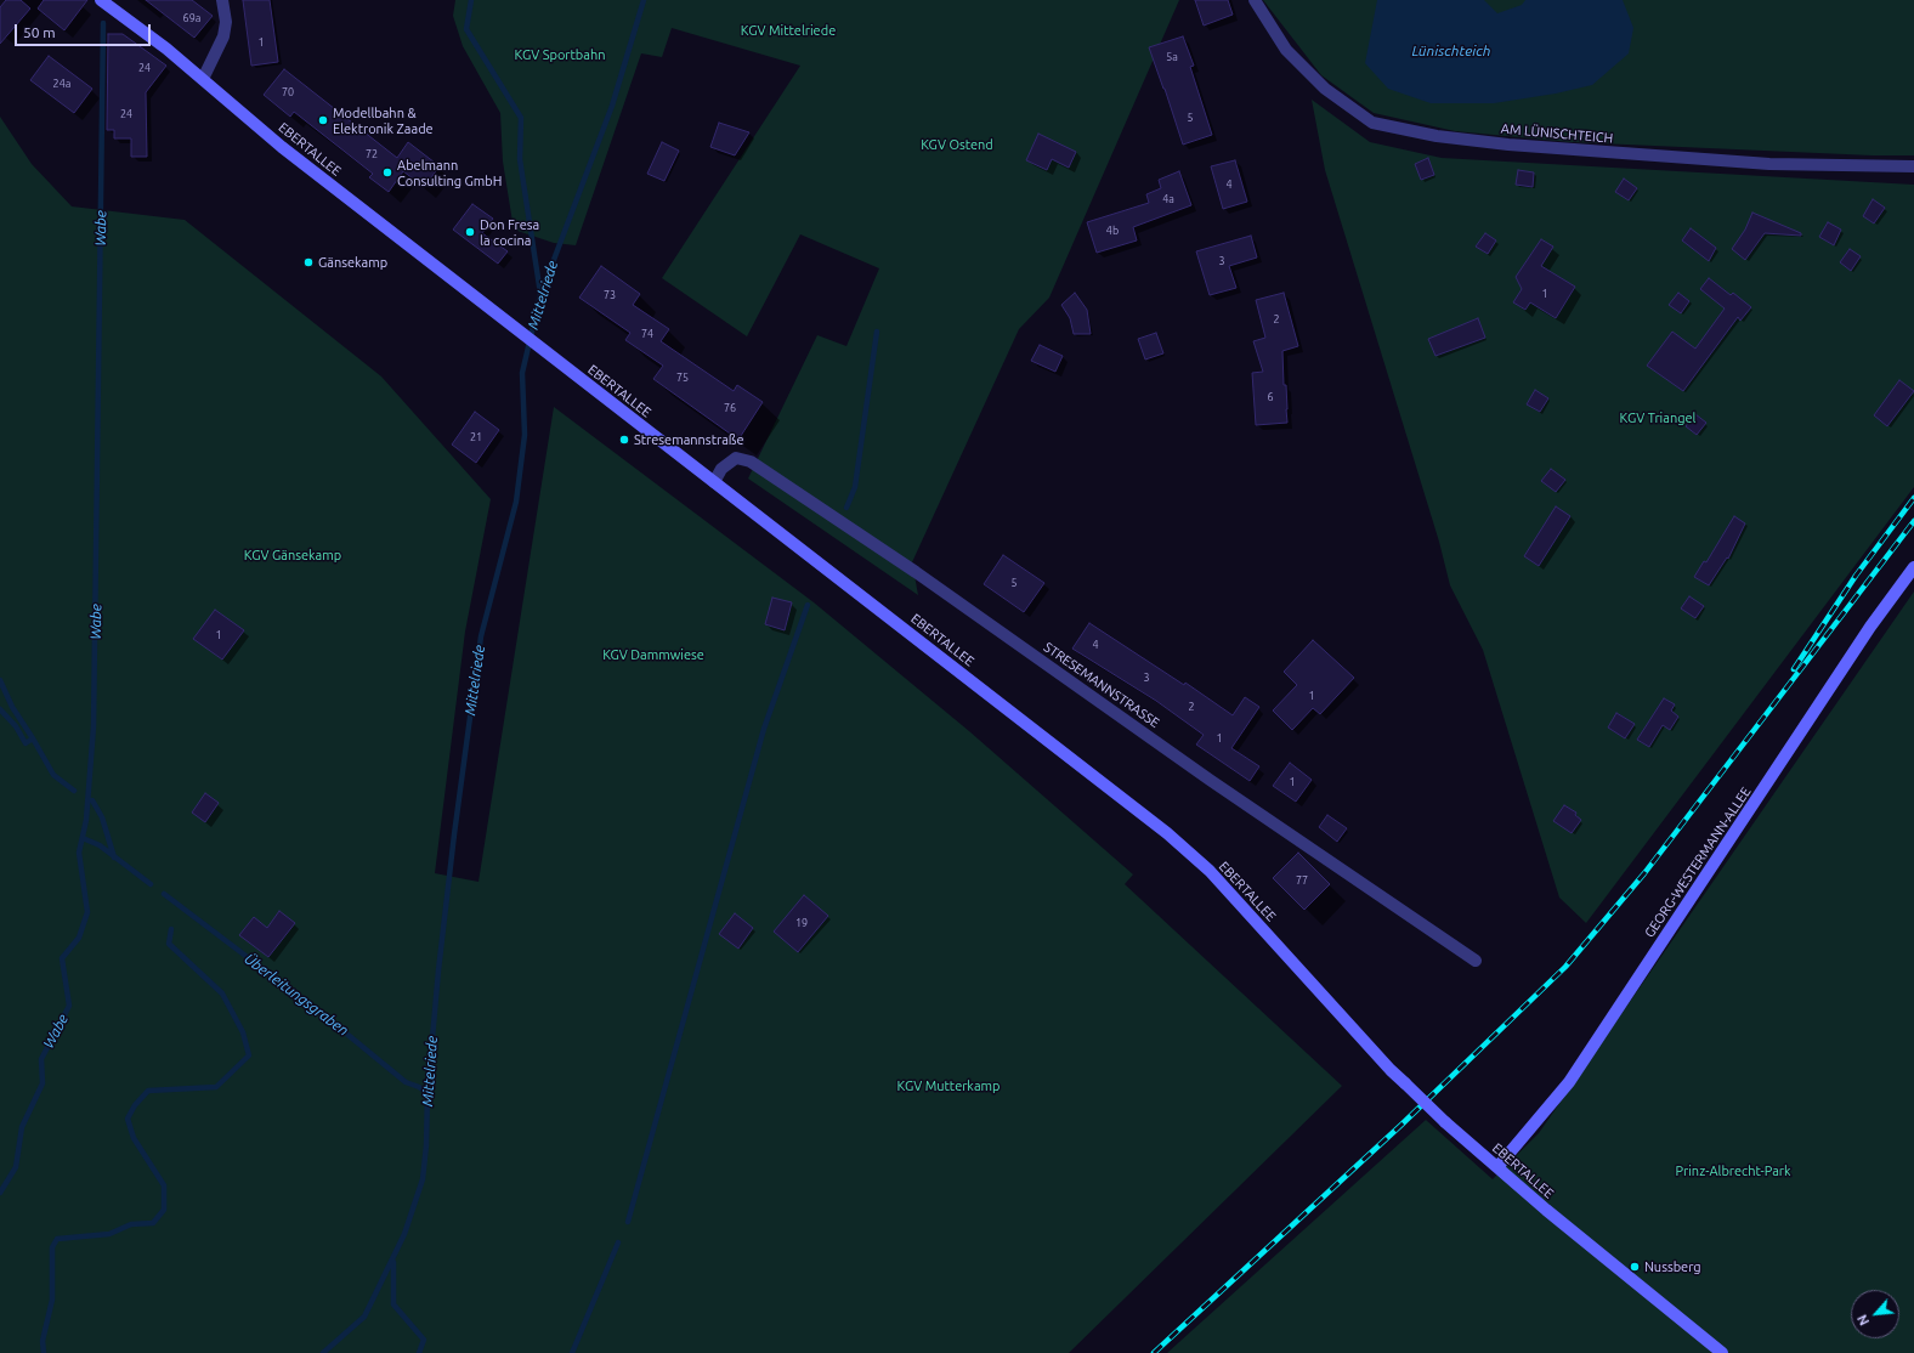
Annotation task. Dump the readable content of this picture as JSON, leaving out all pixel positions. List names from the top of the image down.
{
  "streets": {
    "main road": ["EBERTALLEE", "GEORG-WESTERMANN-ALLEE"],
    "street": ["AM LÜNISCHTEICH", "STRESEMANNSTRASSE"]
  },
  "crossings": [
    ["EBERTALLEE", "STRESEMANNSTRASSE"],
    ["EBERTALLEE", "GEORG-WESTERMANN-ALLEE"]
  ],
  "water": [
    "Lünischteich",
    "Wabe",
    "Mittelriede",
    "Überleitungsgraben"
  ],
  "parks": [
    "KGV Mittelriede",
    "KGV Sportbahn",
    "KGV Ostend",
    "KGV Triangel",
    "KGV Gänsekamp",
    "KGV Dammwiese",
    "KGV Mutterkamp",
    "Prinz-Albrecht-Park"
  ],
  "places": [
    "Modellbahn & Elektronik Zaade",
    "Abelmann Consulting GmbH",
    "Don Fresa la cocina",
    "Gänsekamp",
    "Stresemannstraße",
    "Nussberg"
  ],
  "house_numbers": [
    "69a",
    "1",
    "5a",
    "24",
    "24a",
    "70",
    "24",
    "5",
    "72",
    "4",
    "4a",
    "4b",
    "3",
    "1",
    "73",
    "2",
    "74",
    "75",
    "6",
    "76",
    "21",
    "5",
    "1",
    "4",
    "3",
    "1",
    "2",
    "1",
    "1",
    "77",
    "19"
  ],
  "scale_bar": "50 m",
  "north": "bottom left"
}
